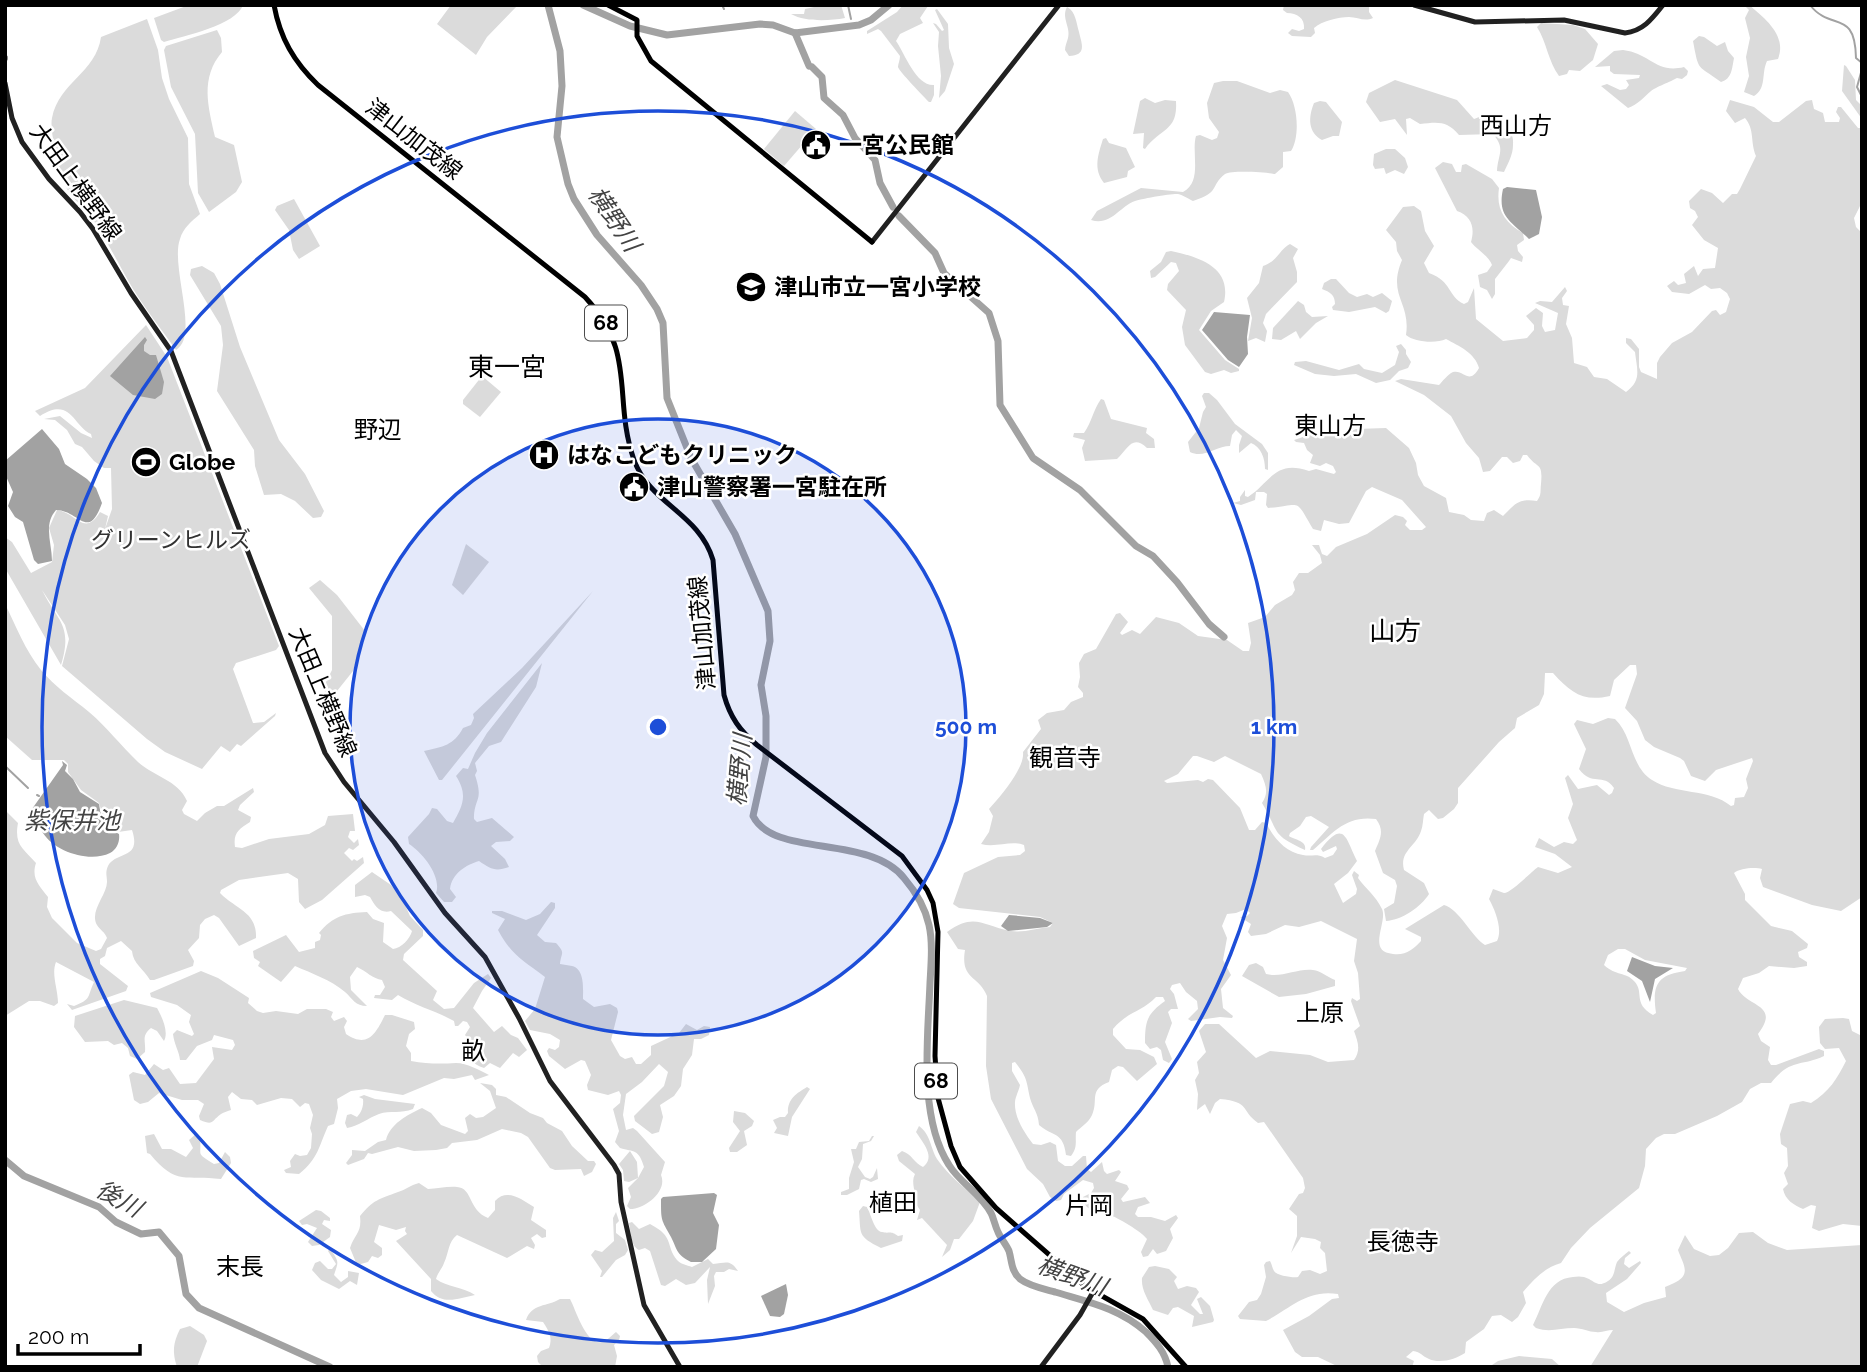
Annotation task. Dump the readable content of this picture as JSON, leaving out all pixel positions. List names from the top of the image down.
{
  "streets": {
    "main road": ["津山加茂線", "大田上横野線", "68"]
  },
  "districts": [
    "西山方",
    "東一宮",
    "東山方",
    "野辺",
    "山方",
    "観音寺",
    "上原",
    "畝",
    "植田",
    "片岡",
    "長徳寺",
    "末長"
  ],
  "water": ["横野川", "紫保井池", "後川"],
  "parks": ["グリーンヒルズ"],
  "places": {
    "public building": ["一宮公民館", "津山警察署一宮駐在所"],
    "school or university": ["津山市立一宮小学校"],
    "hospital": ["はなこどもクリニック"],
    "sports": ["Globe"]
  },
  "scale_bar": "200 m",
  "rings": ["500 m", "1 km"]
}
